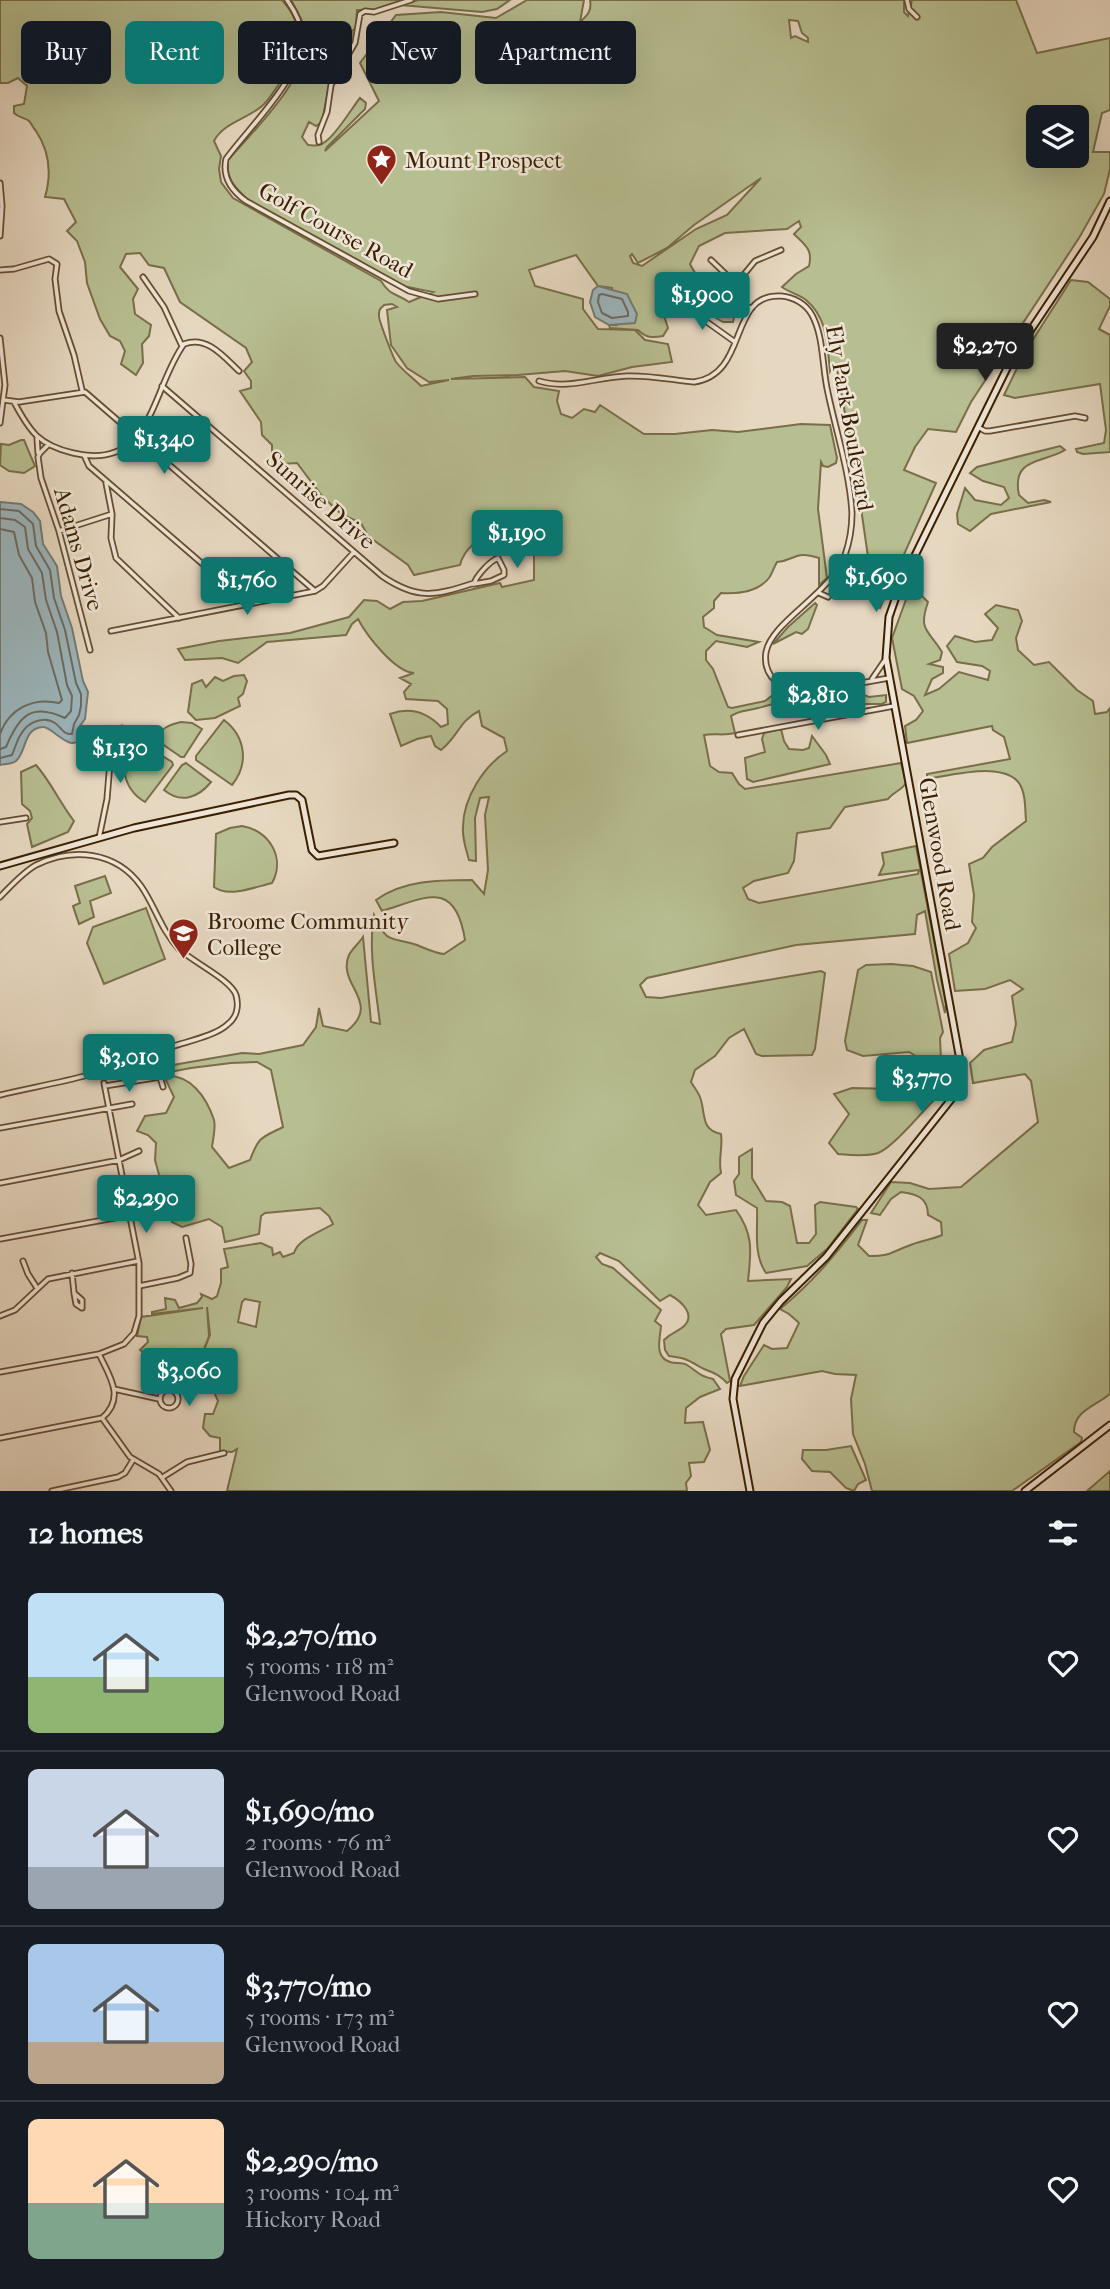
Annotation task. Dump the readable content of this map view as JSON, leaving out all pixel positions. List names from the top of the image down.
{
  "streets": {
    "street": [
      "Golf Course Road",
      "Ely Park Boulevard",
      "Sunrise Drive",
      "Adams Drive",
      "Glenwood Road"
    ]
  },
  "crossings": [
    ["Ely Park Boulevard", "Glenwood Road"]
  ],
  "places": {
    "place": ["Mount Prospect"],
    "school or university": ["Broome Community College"]
  },
  "page": {
    "chip": [
      "Buy",
      "Rent",
      "Filters",
      "New",
      "Apartment"
    ],
    "price": [
      "$1,900",
      "$2,270",
      "$1,340",
      "$1,190",
      "$1,690",
      "$1,760",
      "$2,810",
      "$1,130",
      "$3,010",
      "$3,770",
      "$2,290",
      "$3,060"
    ],
    "heading": "12 homes",
    "list": [
      {
        "name": "$2,270/mo",
        "note": "5 rooms · 118 m² · Glenwood Road"
      },
      {
        "name": "$1,690/mo",
        "note": "2 rooms · 76 m² · Glenwood Road"
      },
      {
        "name": "$3,770/mo",
        "note": "5 rooms · 173 m² · Glenwood Road"
      },
      {
        "name": "$2,290/mo",
        "note": "3 rooms · 104 m² · Hickory Road"
      }
    ]
  }
}
